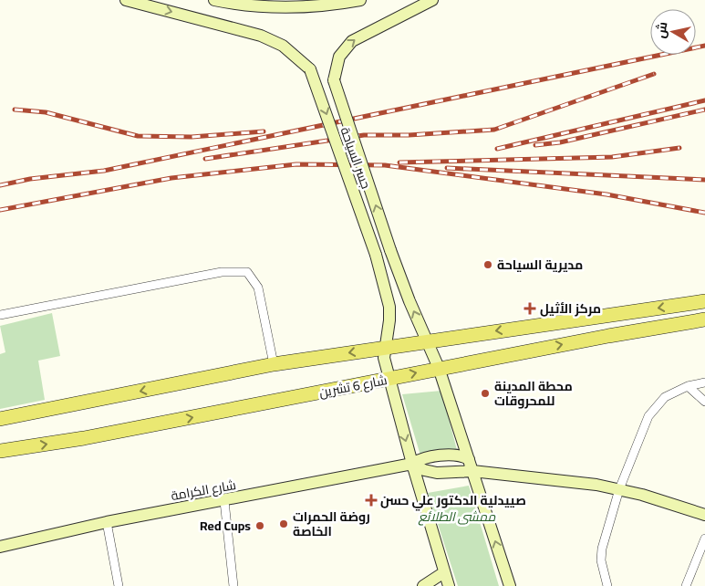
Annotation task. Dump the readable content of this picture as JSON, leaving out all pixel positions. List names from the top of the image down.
{
  "streets": {
    "main road": ["شارع 6 تشرين"],
    "street": ["جسر السياحة", "شارع الكرامة"]
  },
  "crossings": [
    ["جسر السياحة", "شارع 6 تشرين"],
    ["جسر السياحة", "شارع الكرامة"]
  ],
  "parks": ["ممشى الطلائع"],
  "places": {
    "other": [
      "مديرية السياحة",
      "محطة المدينة للمحروقات",
      "روضة الحمرات الخاصة",
      "Red Cups"
    ],
    "health": ["مركز الأثيل", "صييدلية الدكتور علي حسن"]
  },
  "north": "left"
}
